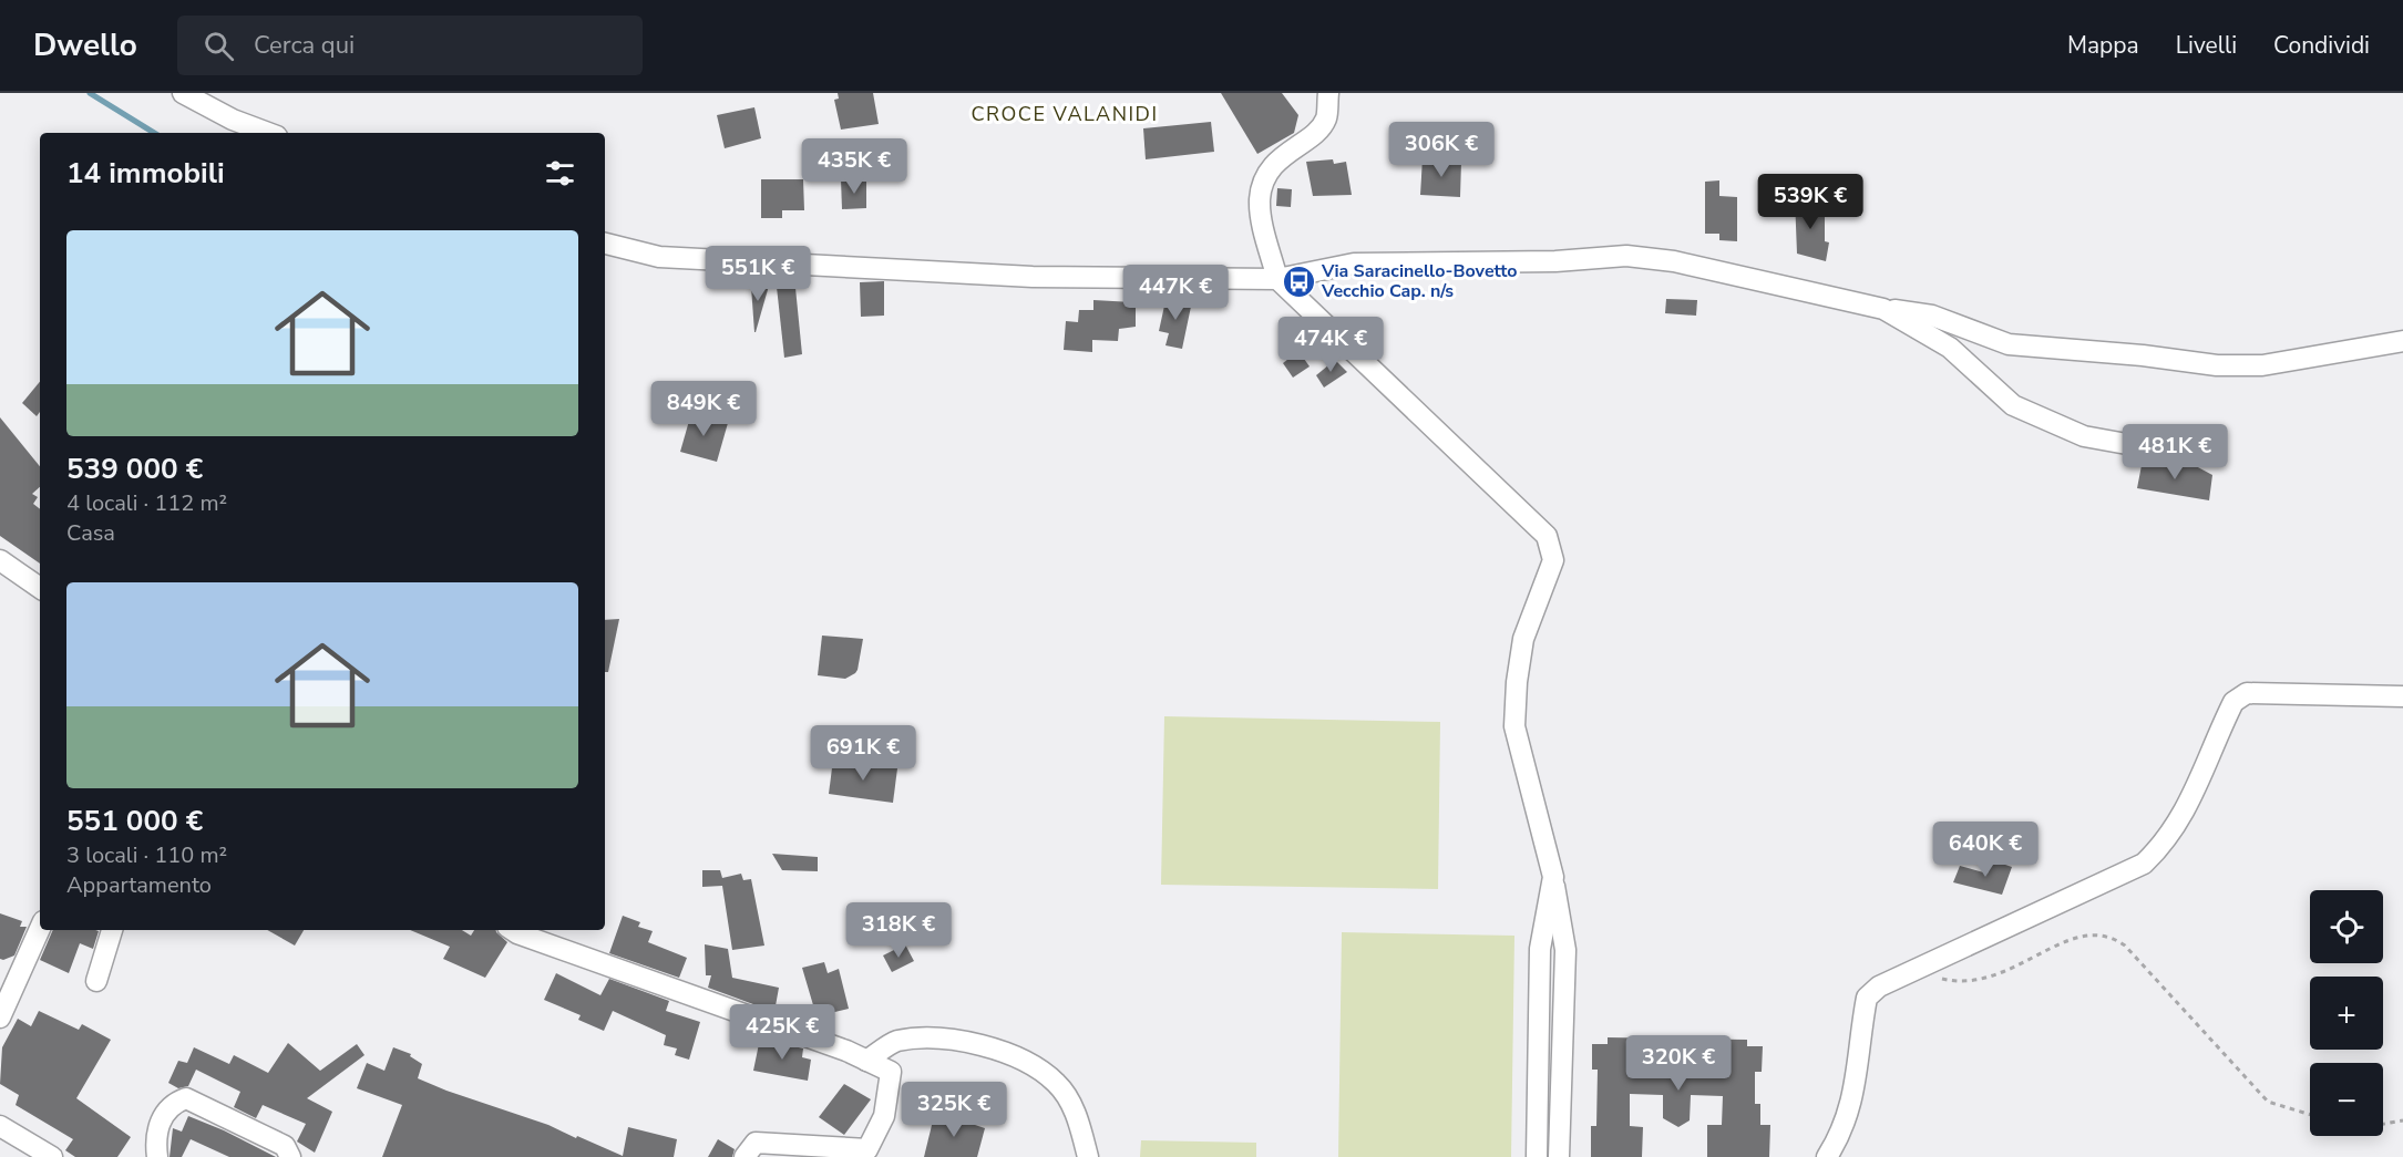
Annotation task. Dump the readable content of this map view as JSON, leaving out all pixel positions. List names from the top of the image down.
{
  "districts": ["CROCE VALANIDI"],
  "places": {
    "bus stop": ["Via Saracinello-Bovetto Vecchio Cap. n/s"]
  },
  "page": {
    "header": "Dwello",
    "search": "Cerca qui",
    "nav": ["Mappa", "Livelli", "Condividi"],
    "price": [
      "306K €",
      "435K €",
      "539K €",
      "551K €",
      "447K €",
      "474K €",
      "849K €",
      "481K €",
      "691K €",
      "640K €",
      "318K €",
      "425K €",
      "320K €",
      "325K €"
    ],
    "heading": "14 immobili",
    "list": [
      {
        "name": "539 000 €",
        "note": "4 locali · 112 m² · Casa"
      },
      {
        "name": "551 000 €",
        "note": "3 locali · 110 m² · Appartamento"
      }
    ],
    "map_buttons": ["+", "−"]
  }
}
